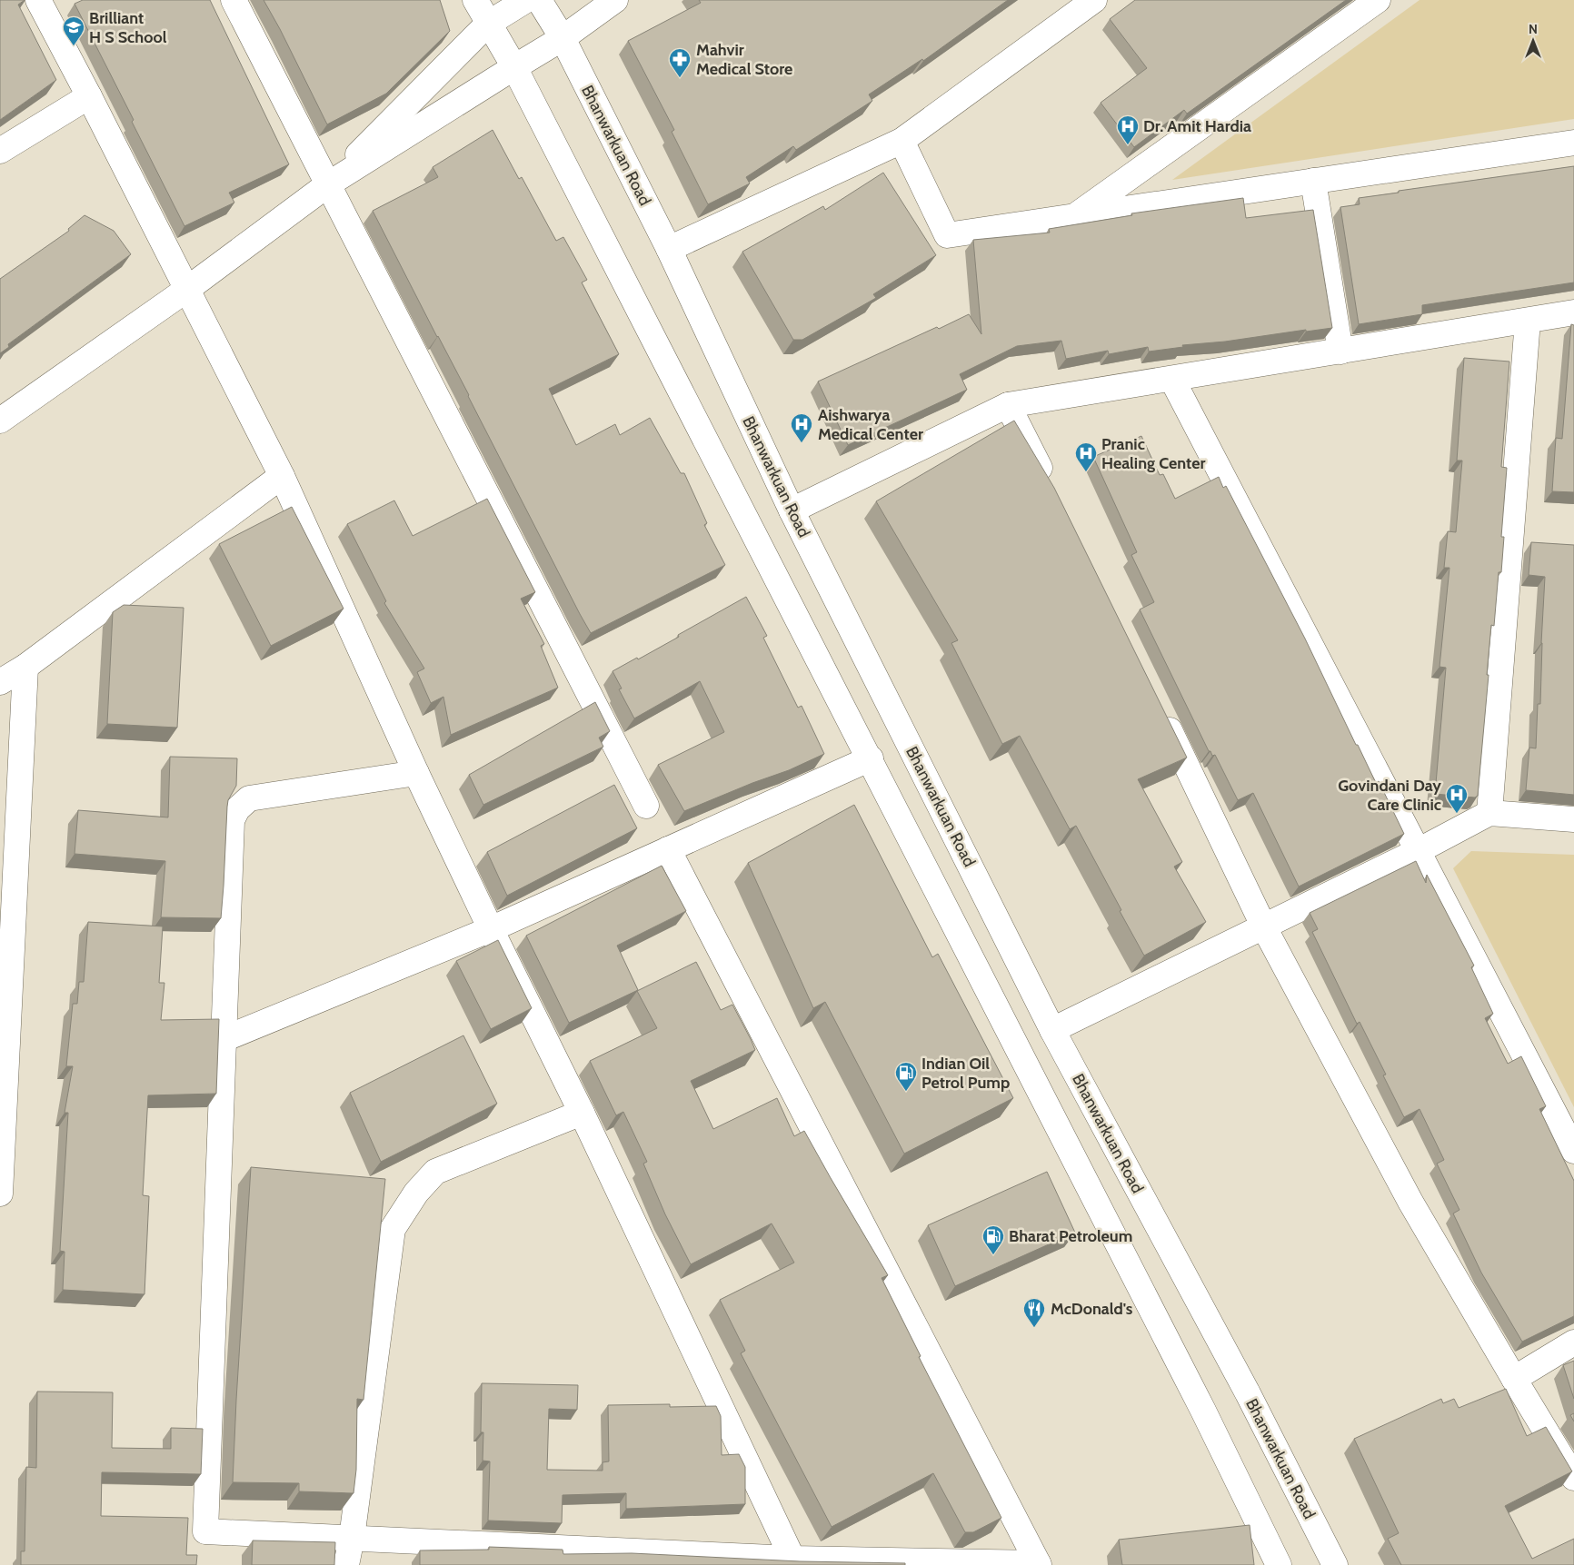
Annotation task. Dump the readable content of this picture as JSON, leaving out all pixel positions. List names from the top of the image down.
{
  "streets": {
    "street": ["Bhanwarkuan Road"]
  },
  "places": {
    "school or university": ["Brilliant H S School"],
    "pharmacy": ["Mahvir Medical Store"],
    "hospital": [
      "Dr. Amit Hardia",
      "Aishwarya Medical Center",
      "Pranic Healing Center",
      "Govindani Day Care Clinic"
    ],
    "fuel station": ["Indian Oil Petrol Pump", "Bharat Petroleum"],
    "restaurant": ["McDonald's"]
  },
  "north": "top"
}
